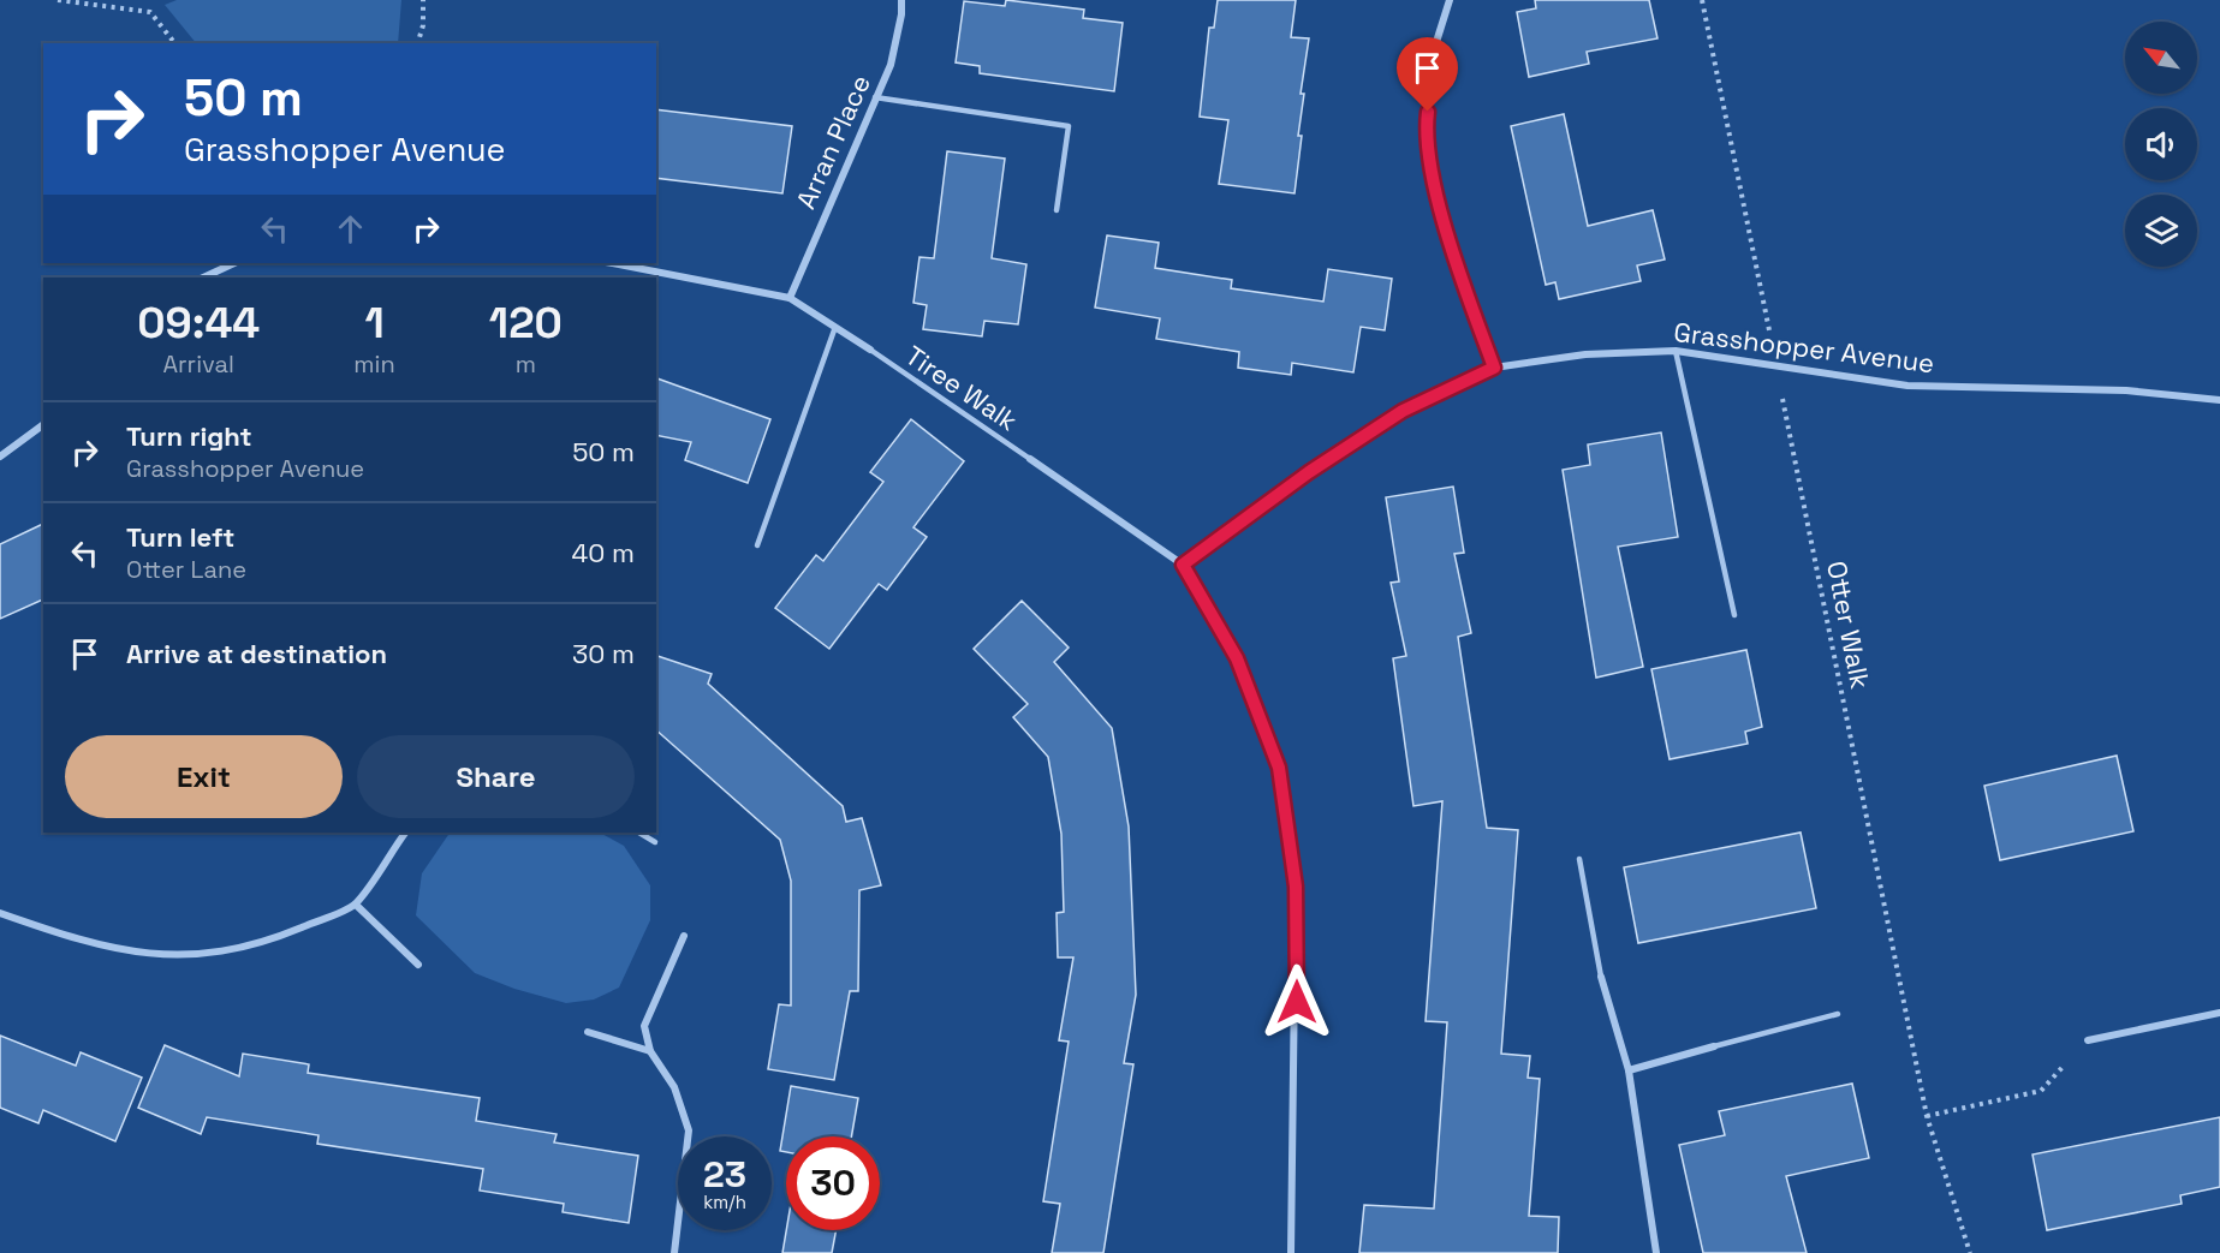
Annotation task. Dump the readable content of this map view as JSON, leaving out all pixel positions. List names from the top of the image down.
{
  "streets": {
    "street": ["Arran Place", "Grasshopper Avenue"],
    "lane": ["Tiree Walk"],
    "path": ["Otter Walk"]
  },
  "crossings": [
    ["Grasshopper Avenue", "Otter Walk"]
  ],
  "north": "top left",
  "page": {
    "turn": ["50 m", "Grasshopper Avenue"],
    "eta": [
      "09:44",
      "Arrival",
      "1",
      "min",
      "120",
      "m"
    ],
    "list": [
      {
        "name": "Turn right",
        "note": "Grasshopper Avenue",
        "value": "50 m"
      },
      {
        "name": "Turn left",
        "note": "Otter Lane",
        "value": "40 m"
      },
      {
        "name": "Arrive at destination",
        "value": "30 m"
      }
    ],
    "buttons": ["Exit", "Share"],
    "speed": "23 km/h",
    "limit": "30"
  }
}
